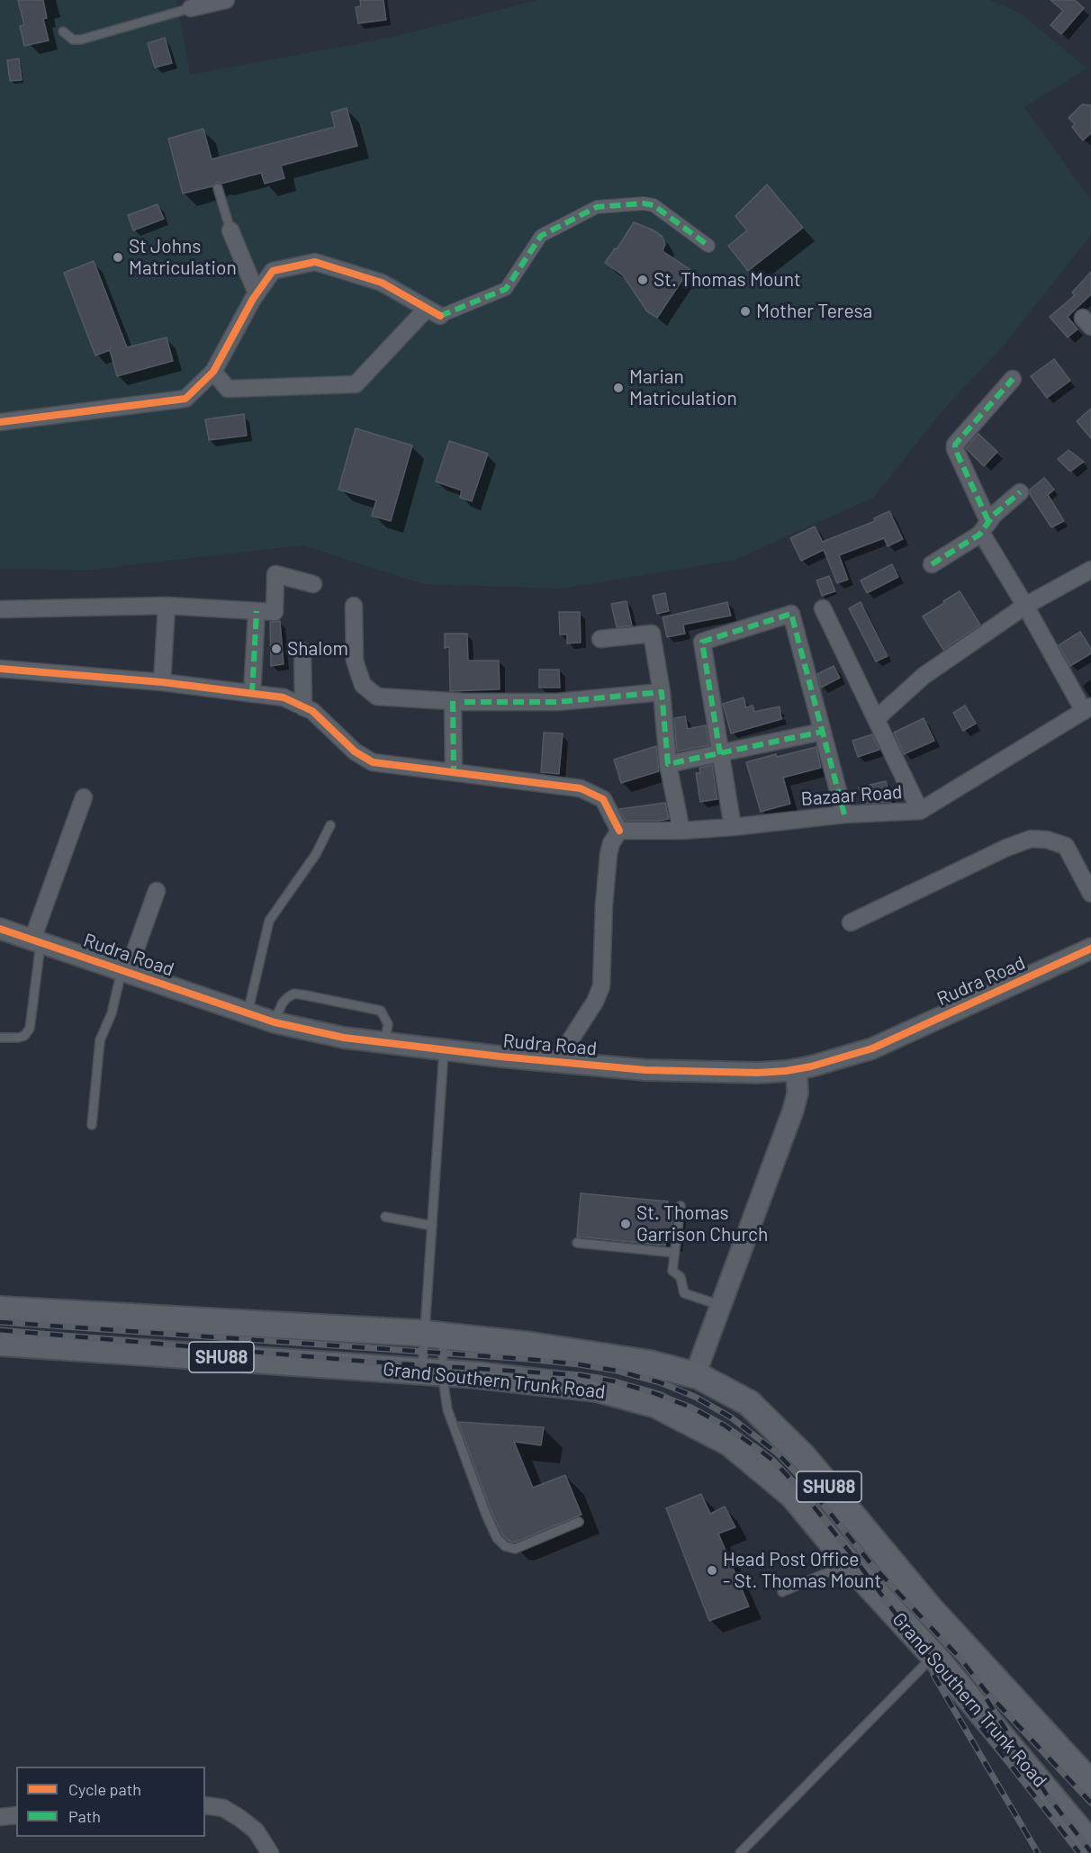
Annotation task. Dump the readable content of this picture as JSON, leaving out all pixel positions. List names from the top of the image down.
{
  "streets": {
    "main road": ["SHU88", "Grand Southern Trunk Road"],
    "street": ["Bazaar Road", "Rudra Road"]
  },
  "places": [
    "St Johns Matriculation",
    "St. Thomas Mount",
    "Mother Teresa",
    "Marian Matriculation",
    "Shalom",
    "St. Thomas Garrison Church",
    "Head Post Office - St. Thomas Mount"
  ],
  "legend": ["Cycle path", "Path"]
}
